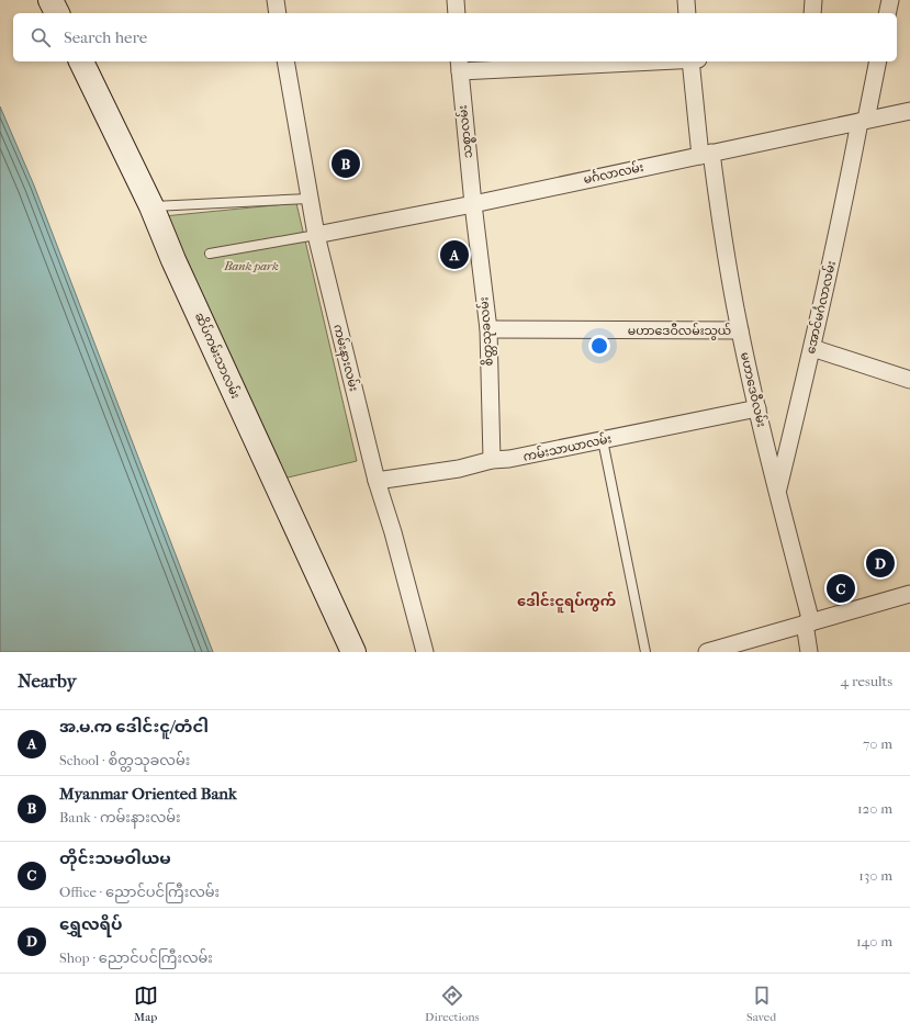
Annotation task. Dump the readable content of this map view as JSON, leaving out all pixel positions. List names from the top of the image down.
{
  "streets": {
    "street": [
      "သစ္စာလမ်း",
      "မင်္ဂလာလမ်း",
      "အောင်မင်္ဂလာလမ်း",
      "မဟာဒေဝီလမ်းသွယ်",
      "စိတ္တသုခလမ်း",
      "ဆိပ်ကမ်းသာလမ်း",
      "ကမ်းနားလမ်း",
      "မဟာဒေဝီလမ်း",
      "ကမ်းသာယာလမ်း"
    ]
  },
  "crossings": [
    ["သစ္စာလမ်း", "မင်္ဂလာလမ်း"],
    ["သစ္စာလမ်း", "စိတ္တသုခလမ်း"],
    ["မင်္ဂလာလမ်း", "အောင်မင်္ဂလာလမ်း"],
    ["မင်္ဂလာလမ်း", "စိတ္တသုခလမ်း"],
    ["မင်္ဂလာလမ်း", "ကမ်းနားလမ်း"],
    ["မင်္ဂလာလမ်း", "မဟာဒေဝီလမ်း"],
    ["အောင်မင်္ဂလာလမ်း", "မဟာဒေဝီလမ်း"],
    ["မဟာဒေဝီလမ်းသွယ်", "စိတ္တသုခလမ်း"],
    ["မဟာဒေဝီလမ်းသွယ်", "မဟာဒေဝီလမ်း"],
    ["စိတ္တသုခလမ်း", "ကမ်းသာယာလမ်း"],
    ["ကမ်းနားလမ်း", "ကမ်းသာယာလမ်း"],
    ["မဟာဒေဝီလမ်း", "ကမ်းသာယာလမ်း"]
  ],
  "districts": ["ဒေါင်းငူရပ်ကွက်"],
  "parks": ["Bank park"],
  "page": {
    "search": "Search here",
    "pins": [
      "B",
      "A",
      "D",
      "C"
    ],
    "heading": ["Nearby", "4 results"],
    "list": [
      {
        "mark": "A",
        "name": "အ.မ.က ဒေါင်းငူ/တံငါ",
        "note": "School · စိတ္တသုခလမ်း",
        "value": "70 m"
      },
      {
        "mark": "B",
        "name": "Myanmar Oriented Bank",
        "note": "Bank · ကမ်းနားလမ်း",
        "value": "120 m"
      },
      {
        "mark": "C",
        "name": "တိုင်းသမဝါယမ",
        "note": "Office · ညောင်ပင်ကြီးလမ်း",
        "value": "130 m"
      },
      {
        "mark": "D",
        "name": "ရွှေလရိပ်",
        "note": "Shop · ညောင်ပင်ကြီးလမ်း",
        "value": "140 m"
      }
    ],
    "nav": ["Map", "Directions", "Saved"]
  }
}
